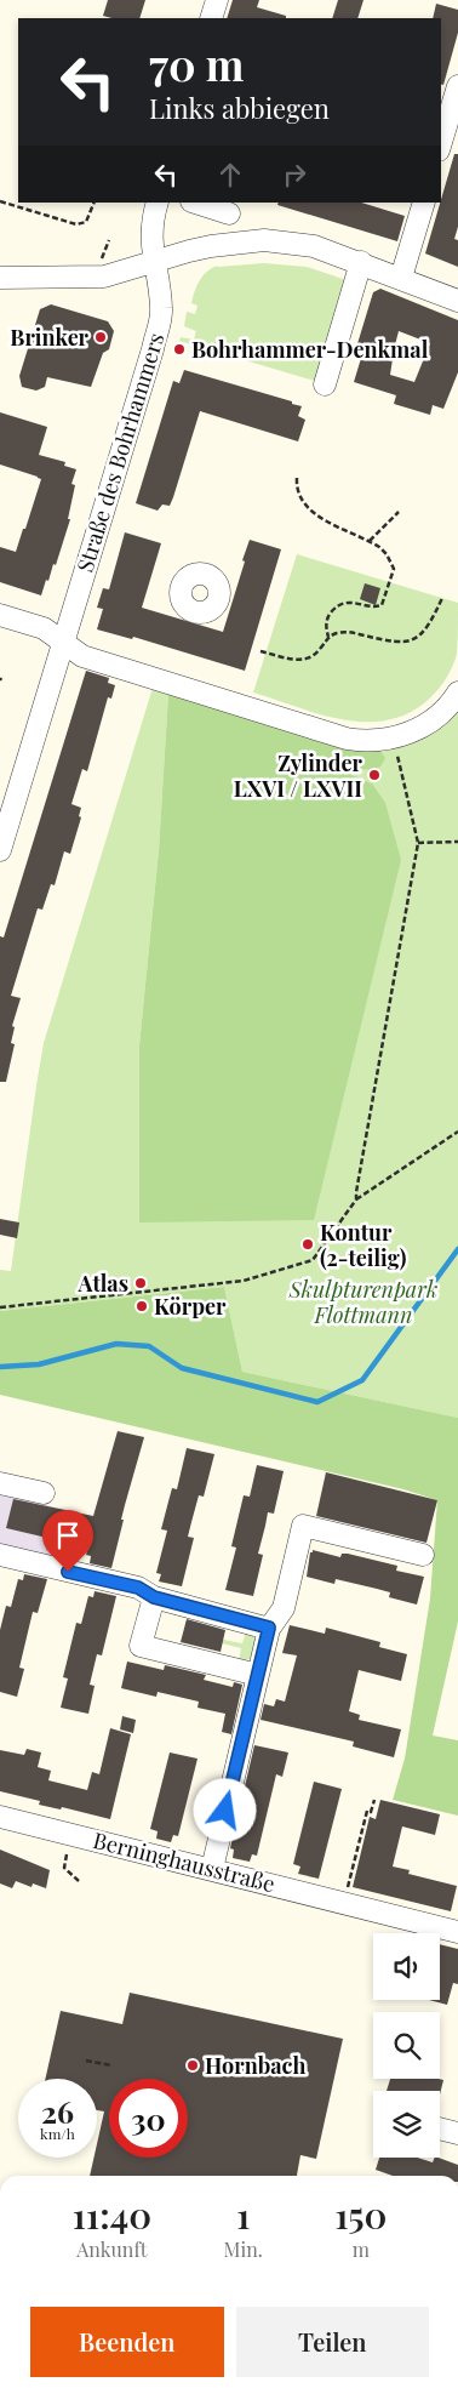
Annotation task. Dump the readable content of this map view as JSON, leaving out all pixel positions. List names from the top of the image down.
{
  "streets": {
    "street": ["Straße des Bohrhammers", "Berninghausstraße"]
  },
  "parks": ["Skulpturenpark Flottmann"],
  "places": [
    "Brinker",
    "Bohrhammer-Denkmal",
    "Zylinder LXVI / LXVII",
    "Kontur (2-teilig)",
    "Atlas",
    "Körper",
    "Hornbach"
  ],
  "page": {
    "turn": ["70 m", "Links abbiegen"],
    "speed": "26 km/h",
    "limit": "30",
    "eta": [
      "11:40",
      "Ankunft",
      "1",
      "Min.",
      "150",
      "m"
    ],
    "buttons": ["Beenden", "Teilen"]
  }
}
